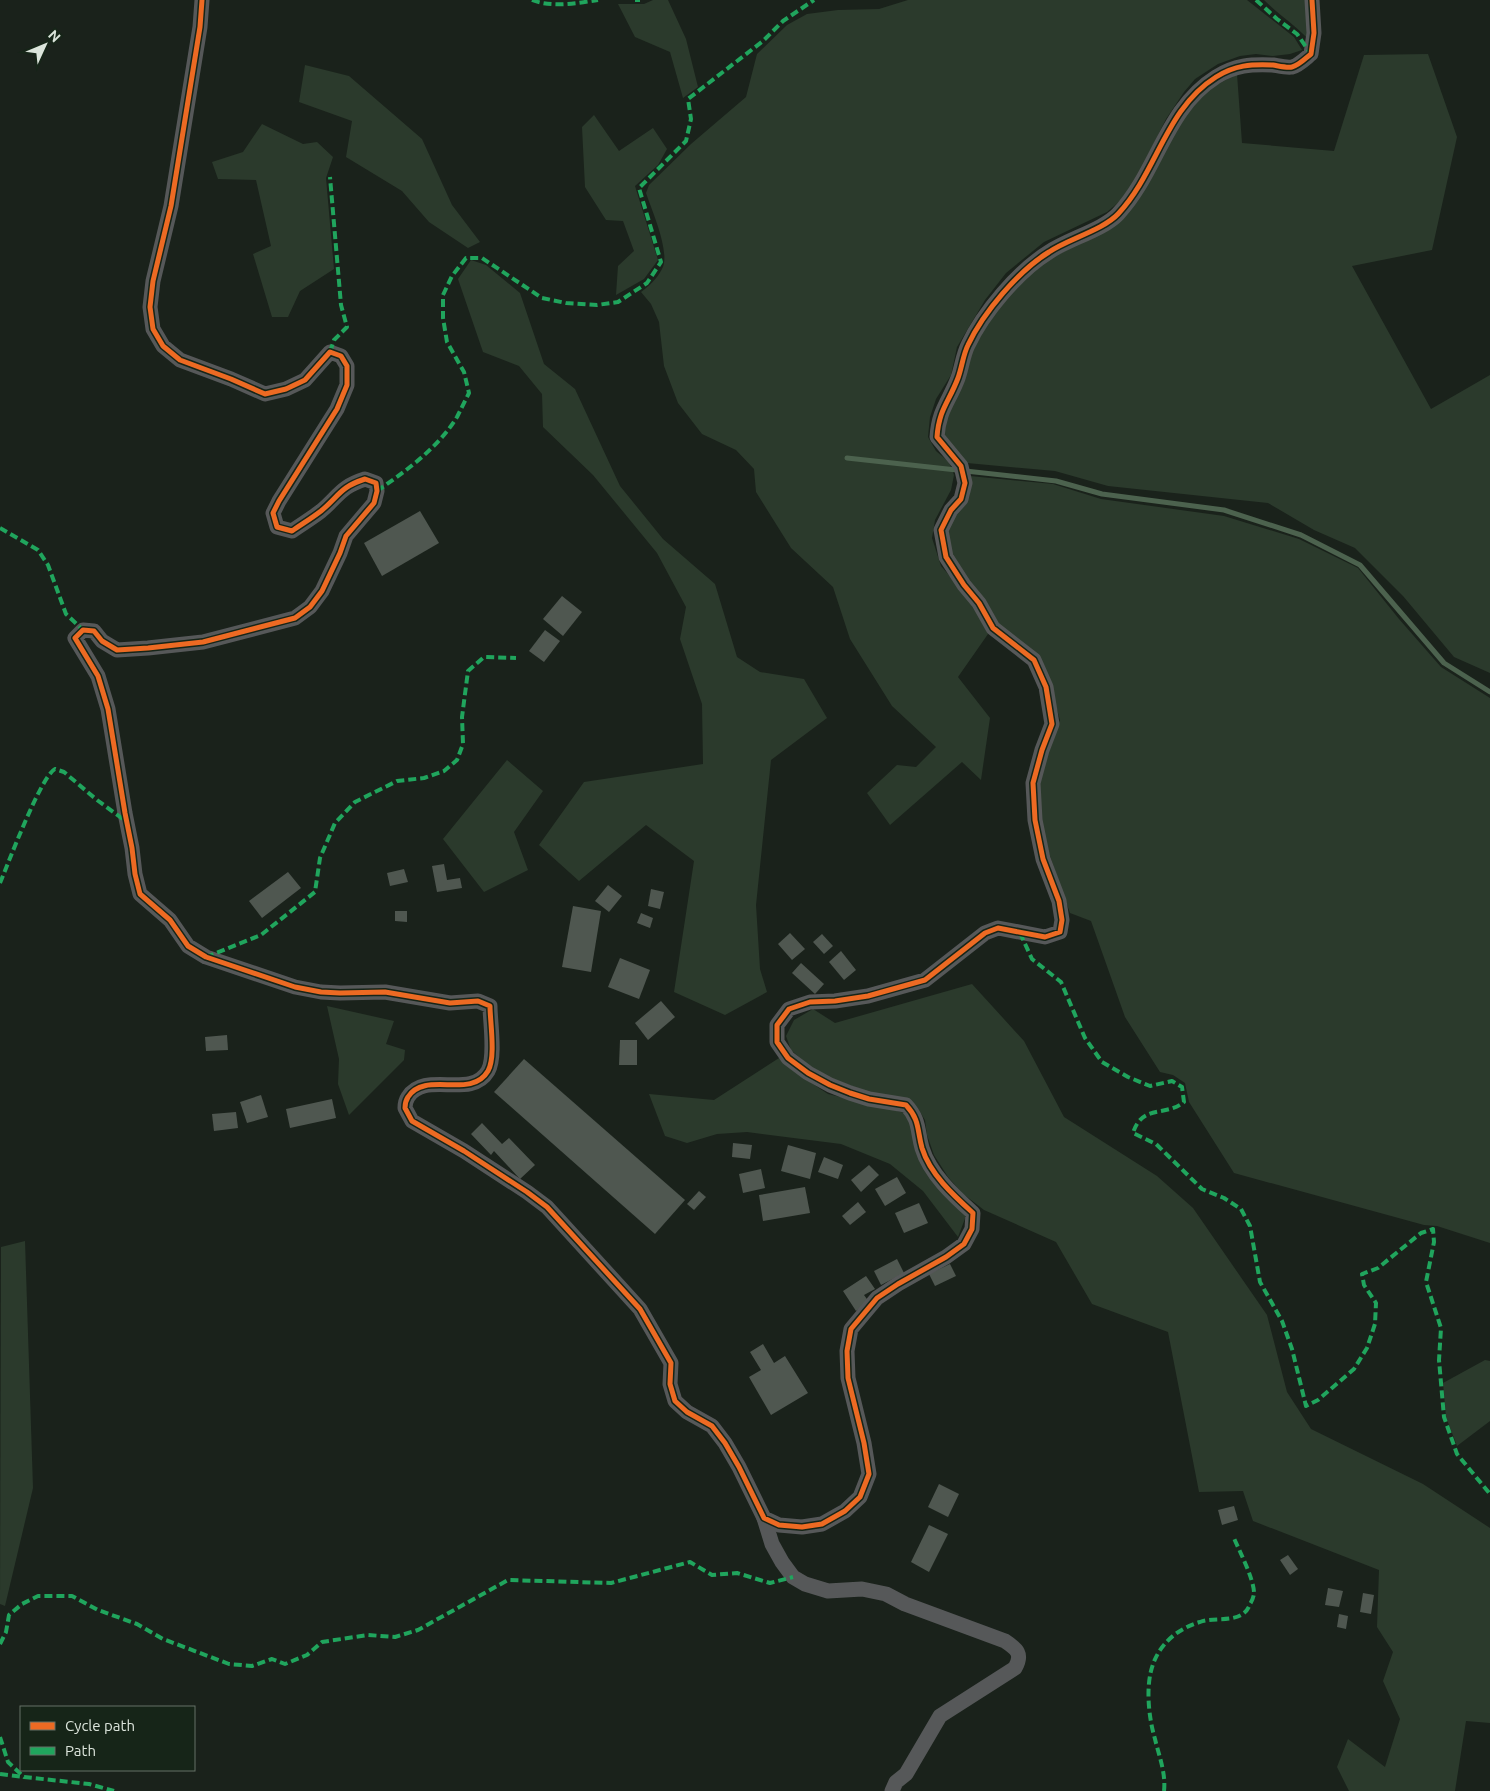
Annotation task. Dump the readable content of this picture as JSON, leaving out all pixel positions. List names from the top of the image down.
{
  "legend": ["Cycle path", "Path"],
  "north": "top right"
}
